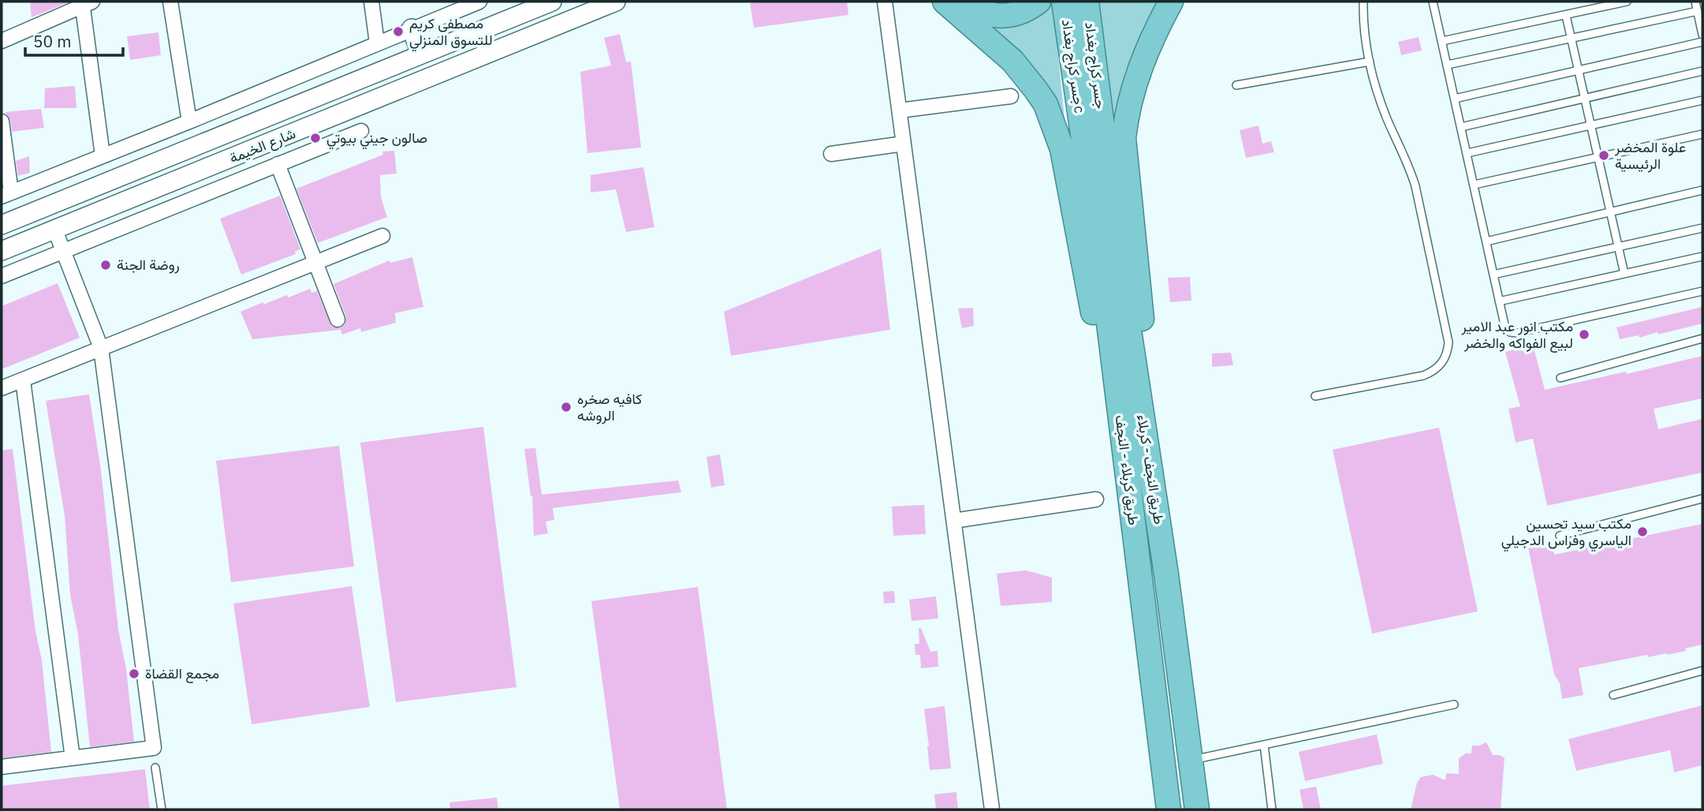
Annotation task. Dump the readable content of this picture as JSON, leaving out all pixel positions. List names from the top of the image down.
{
  "streets": {
    "highway": [
      "جسر كراج بغداد",
      "جسر كراج بغدادc",
      "طريق النجف - کربلاء",
      "طريق کربلاء - النجف"
    ],
    "street": ["شارع الخيمة"]
  },
  "crossings": [
    ["جسر كراج بغداد", "جسر كراج بغدادc"],
    ["جسر كراج بغداد", "طريق النجف - کربلاء"],
    ["جسر كراج بغداد", "طريق کربلاء - النجف"],
    ["جسر كراج بغدادc", "طريق النجف - کربلاء"],
    ["جسر كراج بغدادc", "طريق کربلاء - النجف"],
    ["طريق النجف - کربلاء", "طريق کربلاء - النجف"]
  ],
  "places": [
    "مصطفى كريم للتسوق المنزلي",
    "صالون جيني بيوتي",
    "علوة المخضر الرئيسية",
    "روضة الجنة",
    "مكتب انور عبد الامير لبيع الفواكه والخضر",
    "كافيه صخره الروشه",
    "مكتب سيد تحسين الياسري وفراس الدجيلي",
    "مجمع القضاة"
  ],
  "scale_bar": "50 m"
}
